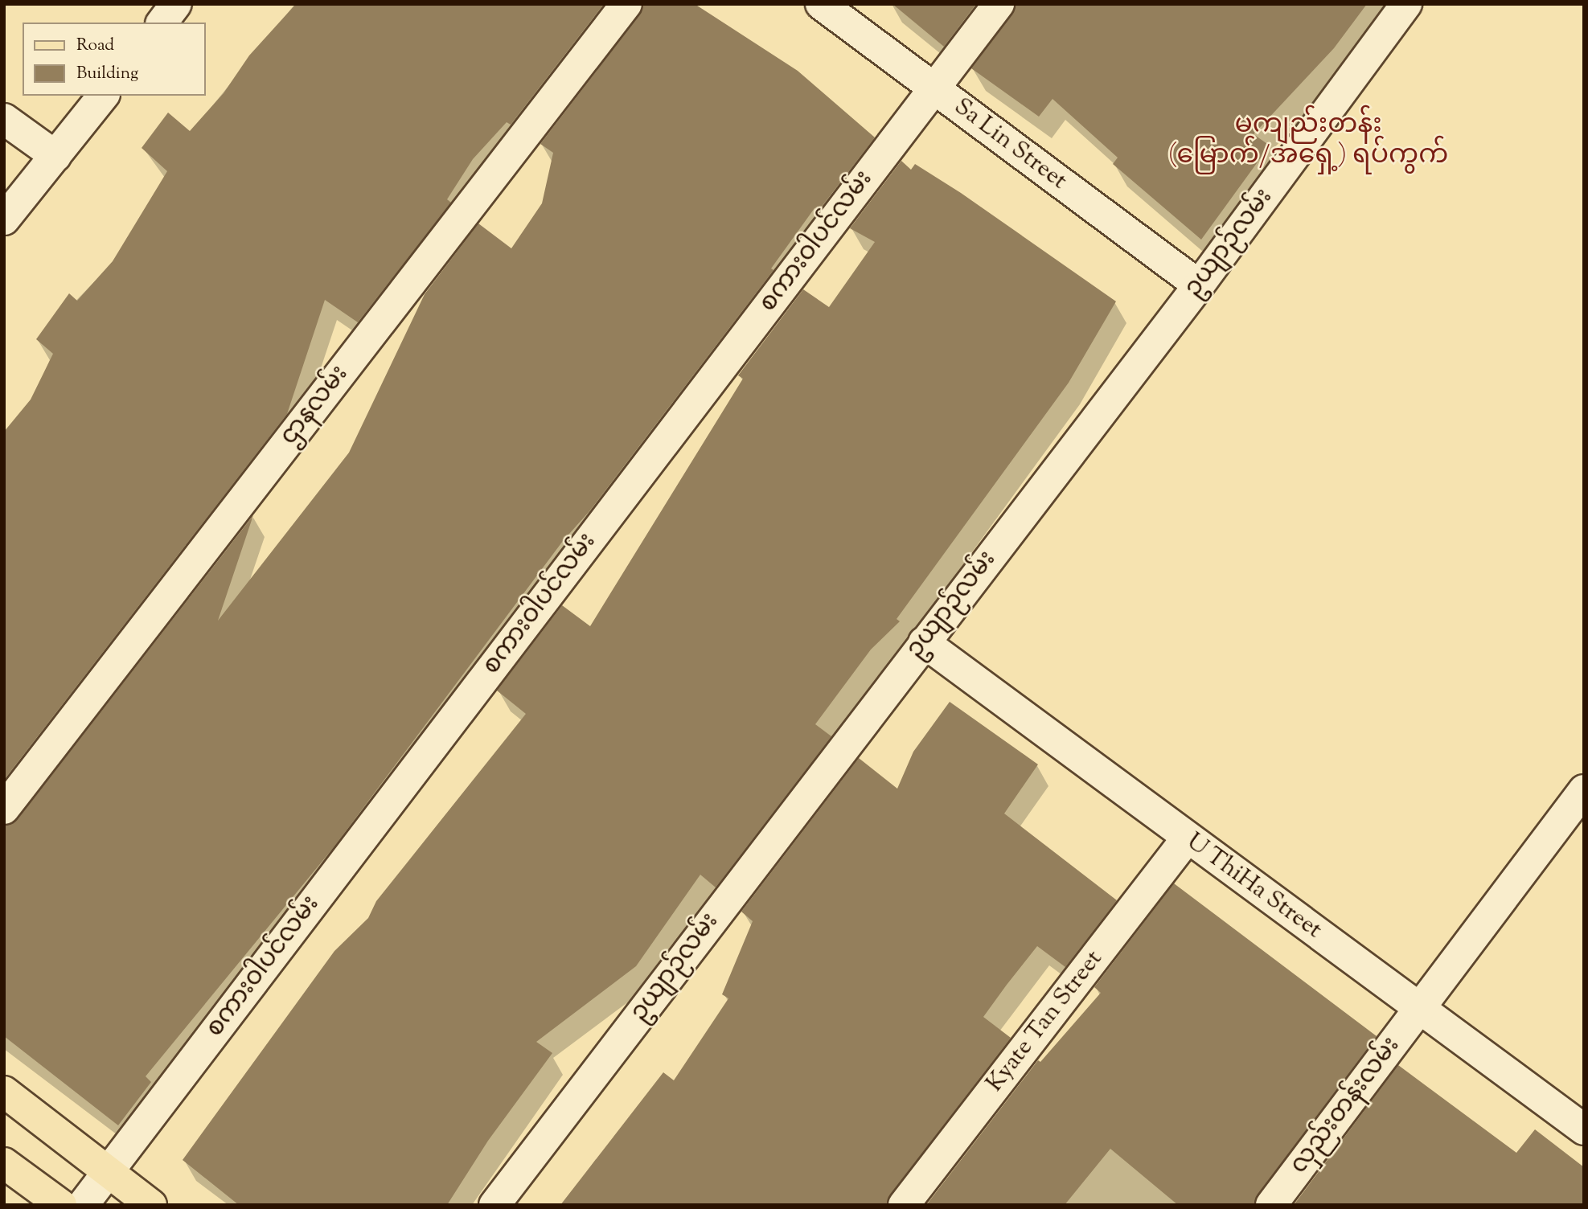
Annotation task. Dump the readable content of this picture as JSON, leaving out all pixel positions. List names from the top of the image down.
{
  "streets": {
    "street": [
      "Sa Lin Street",
      "စကားဝါပင်လမ်း",
      "ဥယျာဉ်လမ်း",
      "ဌာနလမ်း",
      "U ThiHa Street",
      "Kyate Tan Street",
      "လှည်းတန်းလမ်း"
    ]
  },
  "crossings": [
    ["Sa Lin Street", "စကားဝါပင်လမ်း"],
    ["Sa Lin Street", "ဥယျာဉ်လမ်း"],
    ["ဥယျာဉ်လမ်း", "U ThiHa Street"],
    ["U ThiHa Street", "Kyate Tan Street"],
    ["U ThiHa Street", "လှည်းတန်းလမ်း"]
  ],
  "districts": ["မကျည်းတန်း (မြောက်/အရှေ့) ရပ်ကွက်"],
  "legend": ["Road", "Building"]
}
